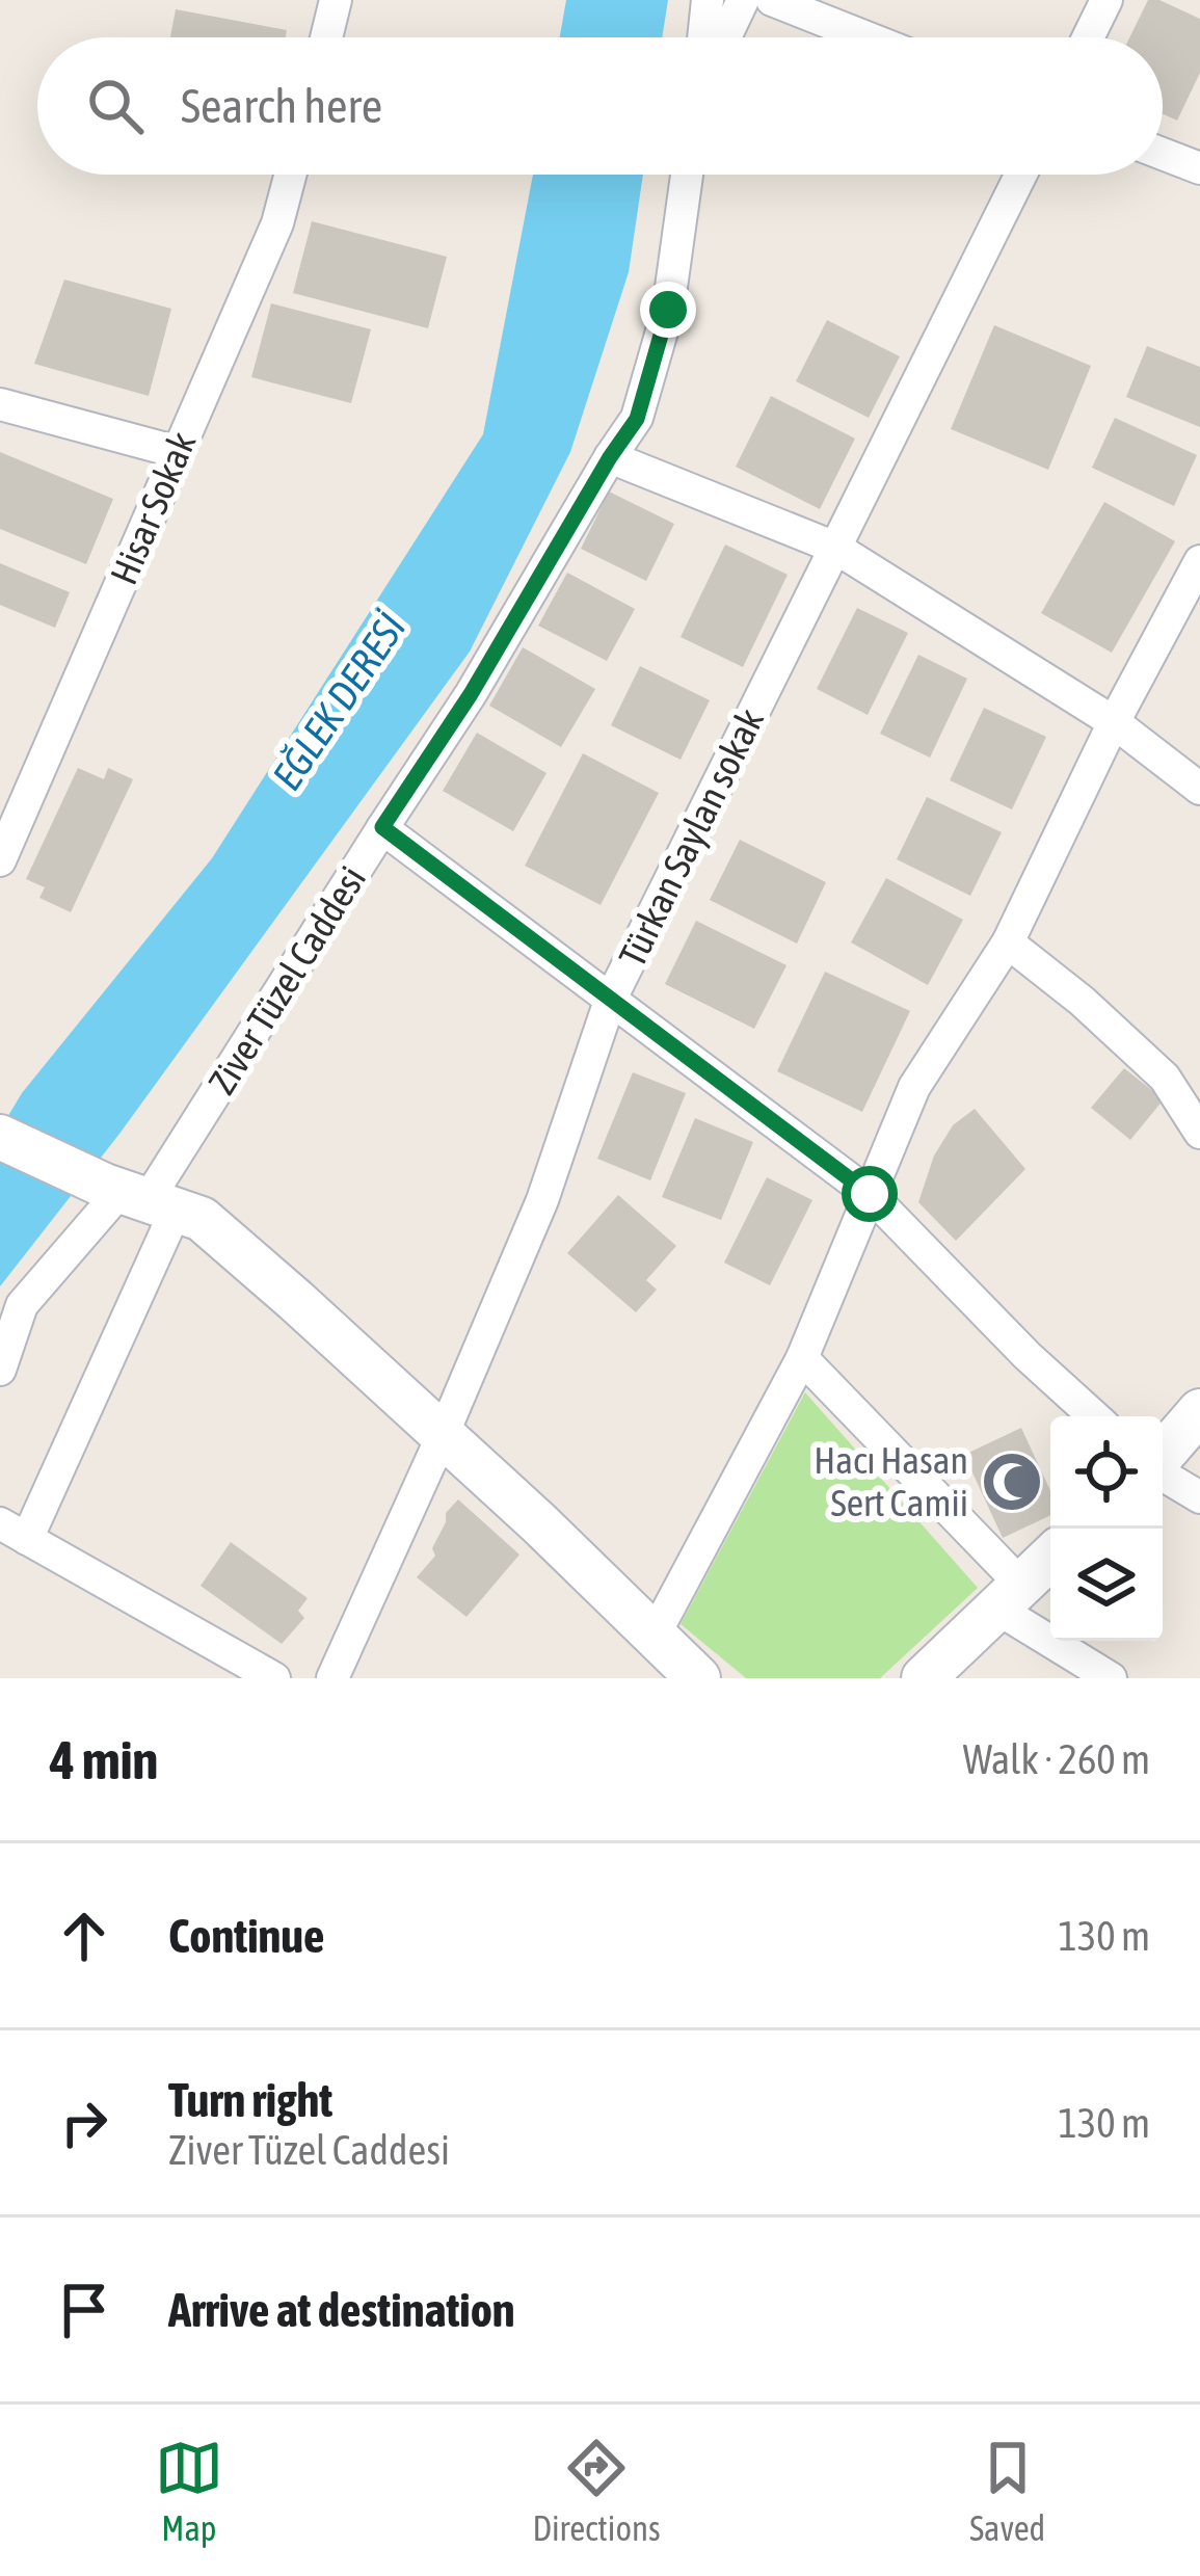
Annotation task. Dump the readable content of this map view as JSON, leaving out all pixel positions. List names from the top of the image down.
{
  "streets": {
    "street": ["Hisar Sokak", "Türkan Saylan sokak", "Ziver Tüzel Caddesi"]
  },
  "water": ["EĞLEK DERESİ"],
  "places": {
    "mosque": ["Hacı Hasan Sert Camii"]
  },
  "page": {
    "search": "Search here",
    "heading": ["4 min", "Walk · 260 m"],
    "list": [
      ["Continue", "130 m"],
      ["Turn right", "Ziver Tüzel Caddesi", "130 m"],
      "Arrive at destination"
    ],
    "nav": ["Map", "Directions", "Saved"]
  }
}
